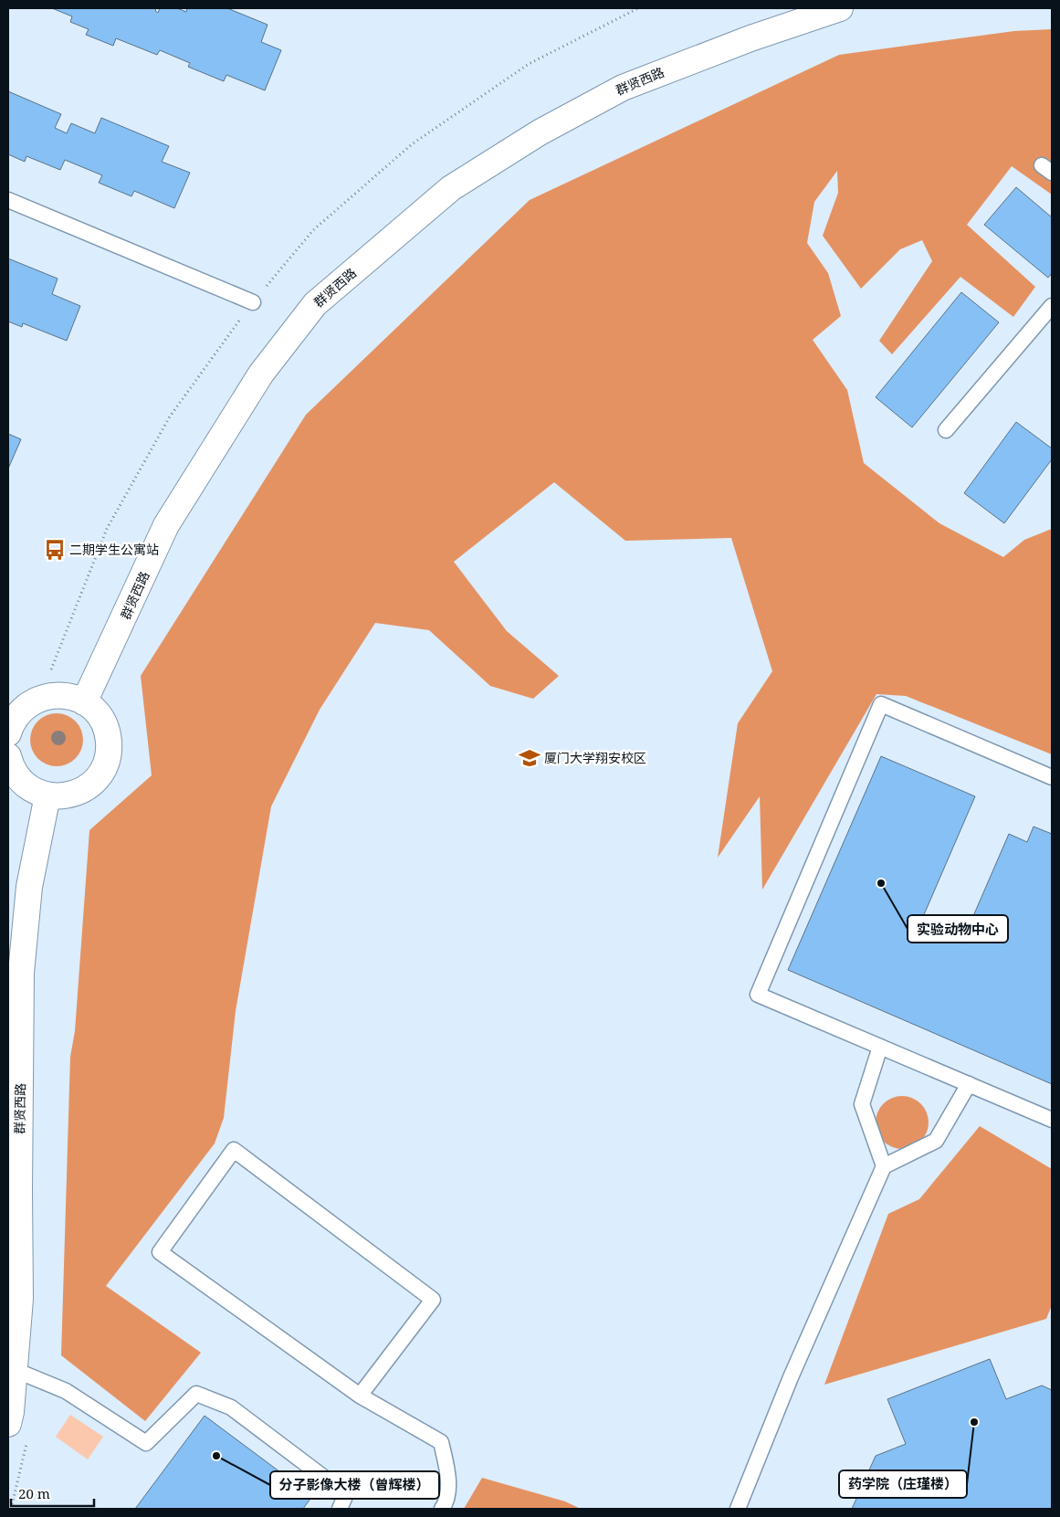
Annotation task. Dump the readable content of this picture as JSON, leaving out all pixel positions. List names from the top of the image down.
{
  "streets": {
    "street": ["群贤西路"]
  },
  "places": {
    "bus stop": ["二期学生公寓站"],
    "school or university": ["厦门大学翔安校区"],
    "other": ["实验动物中心", "药学院（庄瑾楼）", "分子影像大楼（曾辉楼）"]
  },
  "scale_bar": "20 m"
}
